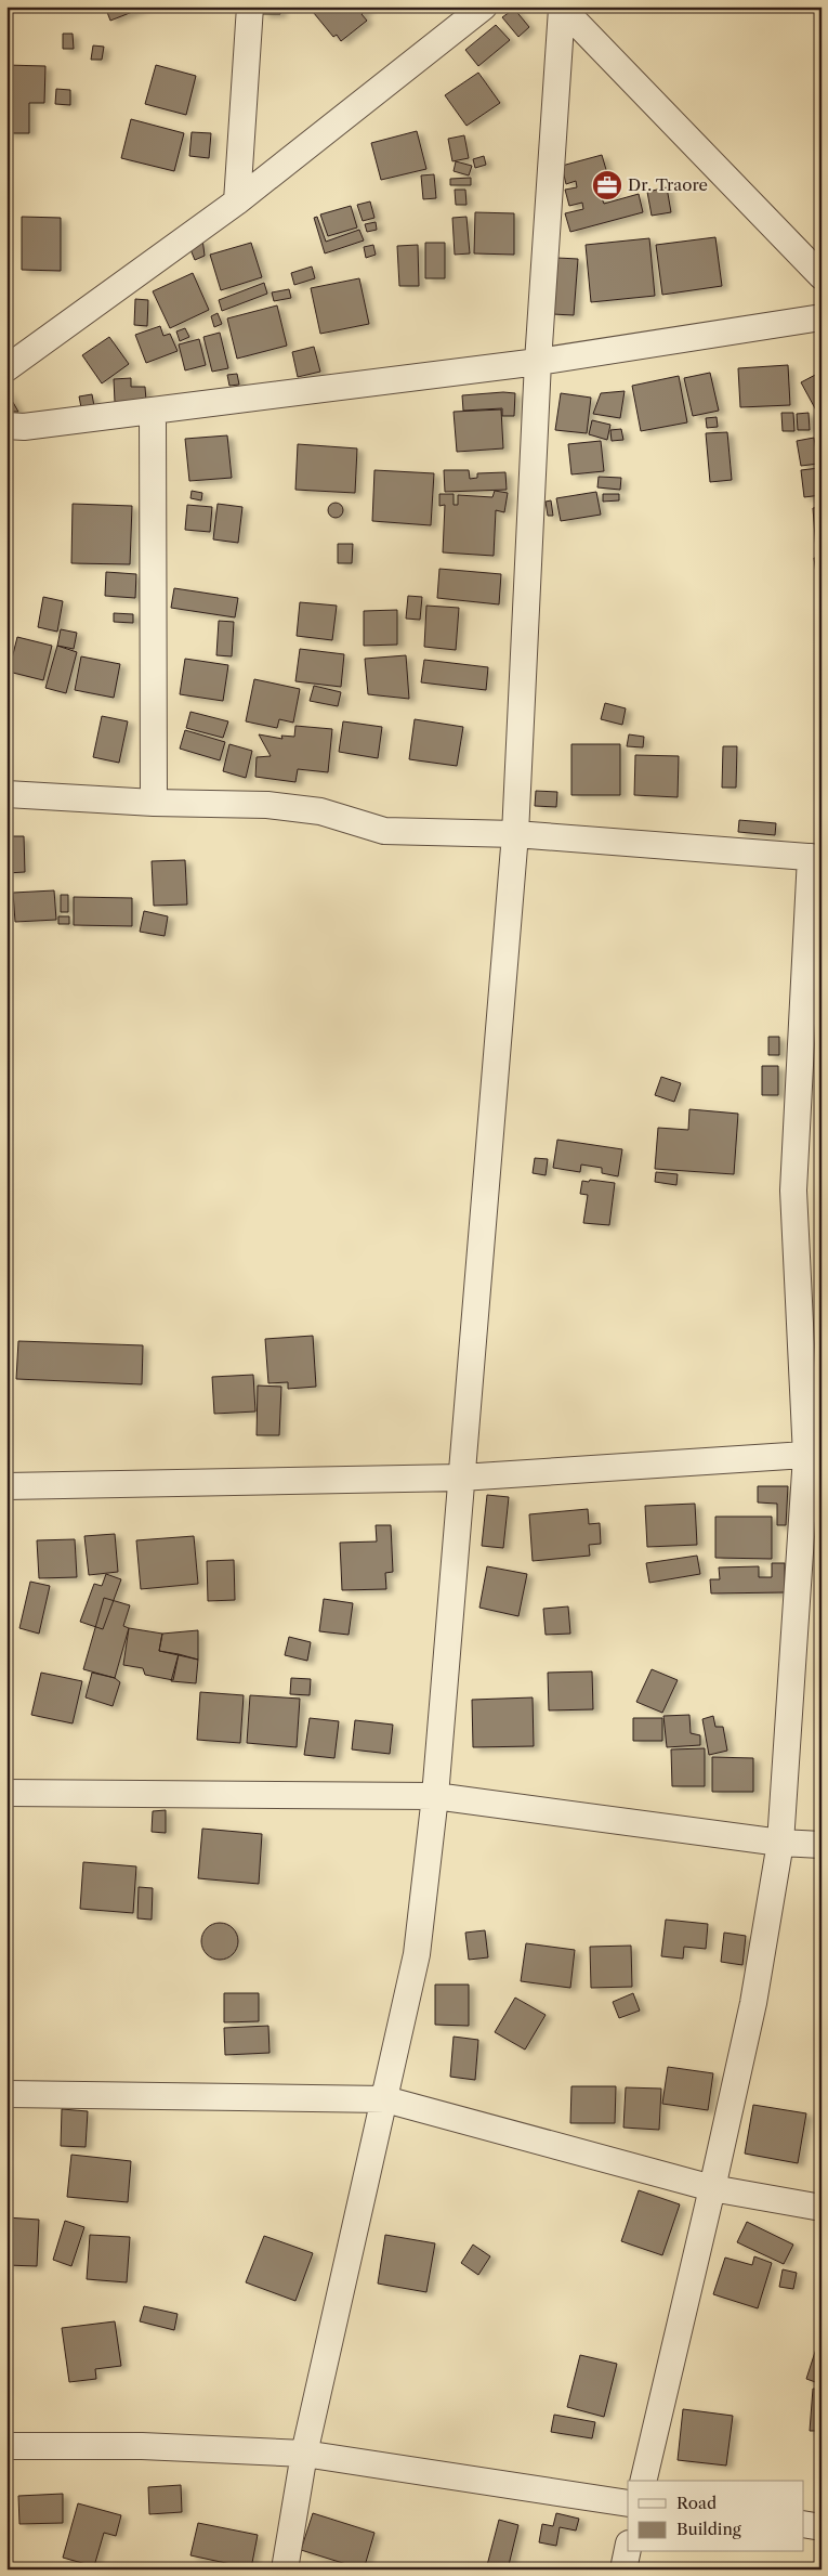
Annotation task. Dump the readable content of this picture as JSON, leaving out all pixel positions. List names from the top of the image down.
{
  "places": {
    "office": ["Dr. Traore"]
  },
  "legend": ["Road", "Building"]
}
